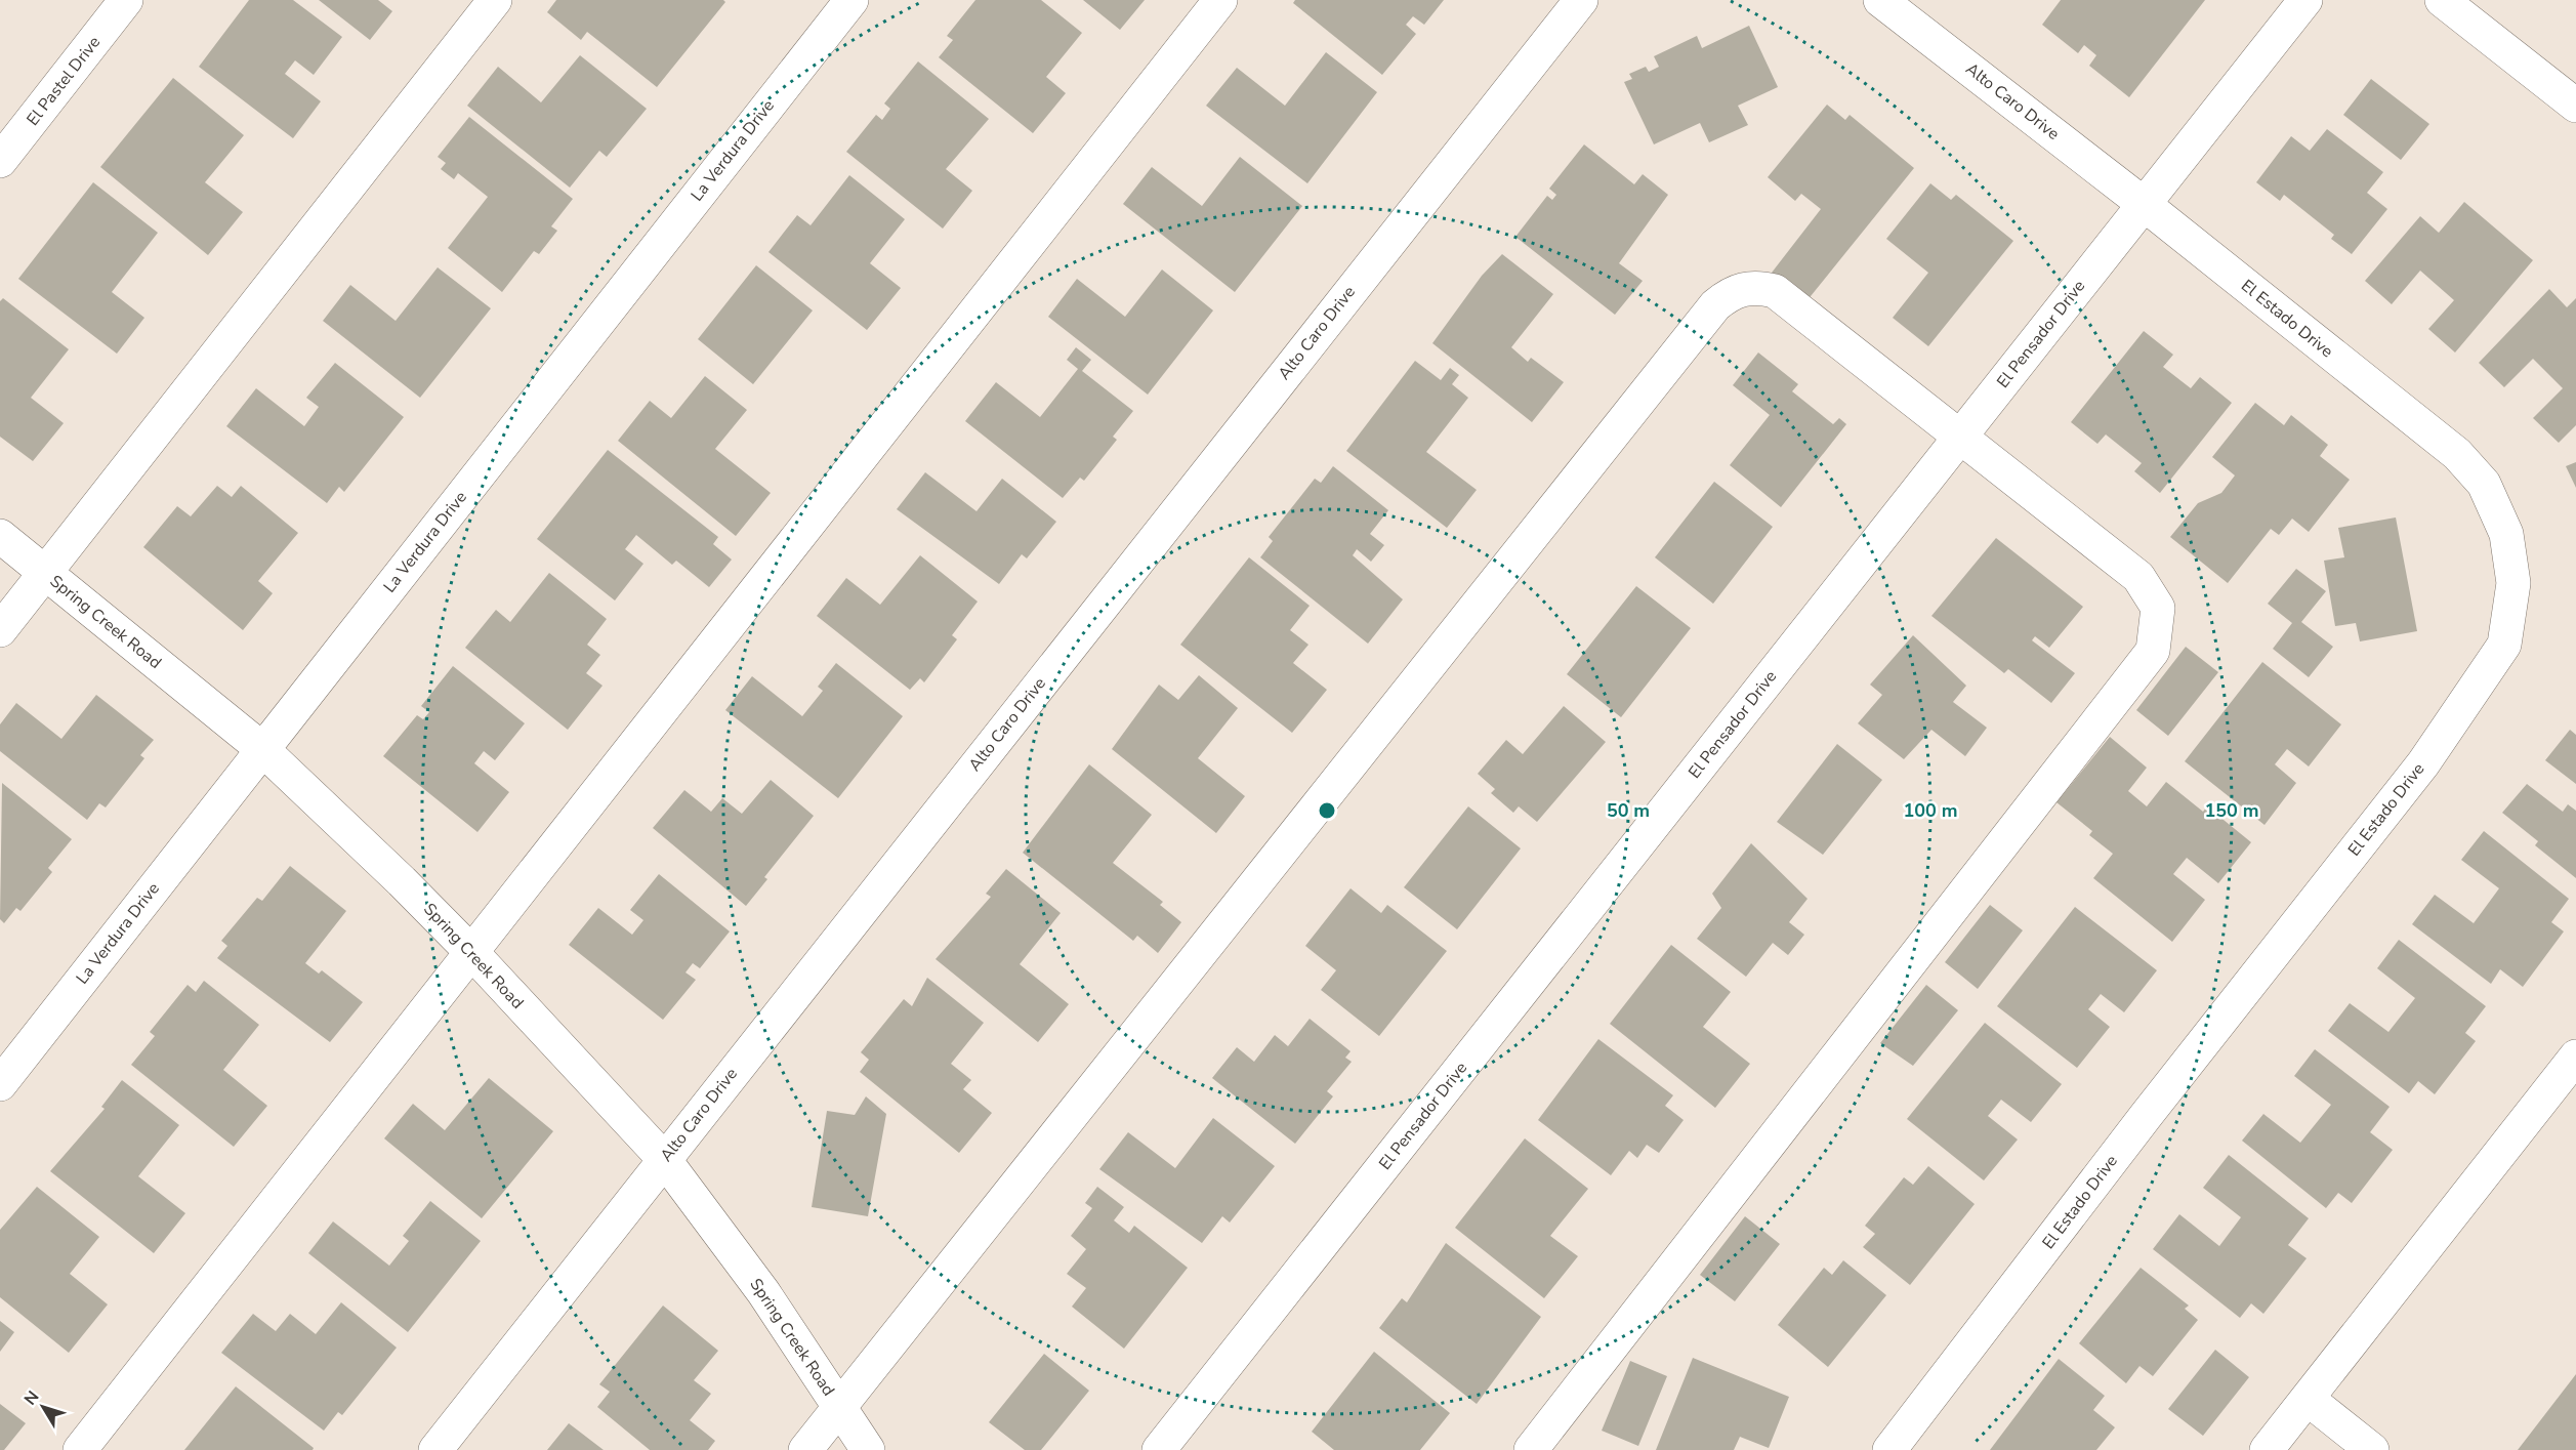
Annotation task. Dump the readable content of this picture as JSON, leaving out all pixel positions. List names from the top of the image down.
{
  "streets": {
    "street": [
      "El Pastel Drive",
      "Alto Caro Drive",
      "La Verdura Drive",
      "El Estado Drive",
      "El Pensador Drive",
      "Spring Creek Road"
    ]
  },
  "crossings": [
    ["Alto Caro Drive", "El Estado Drive"],
    ["Alto Caro Drive", "El Pensador Drive"],
    ["Alto Caro Drive", "Spring Creek Road"],
    ["La Verdura Drive", "Spring Creek Road"],
    ["El Estado Drive", "El Pensador Drive"]
  ],
  "north": "top left",
  "rings": ["50 m", "100 m", "150 m"]
}
